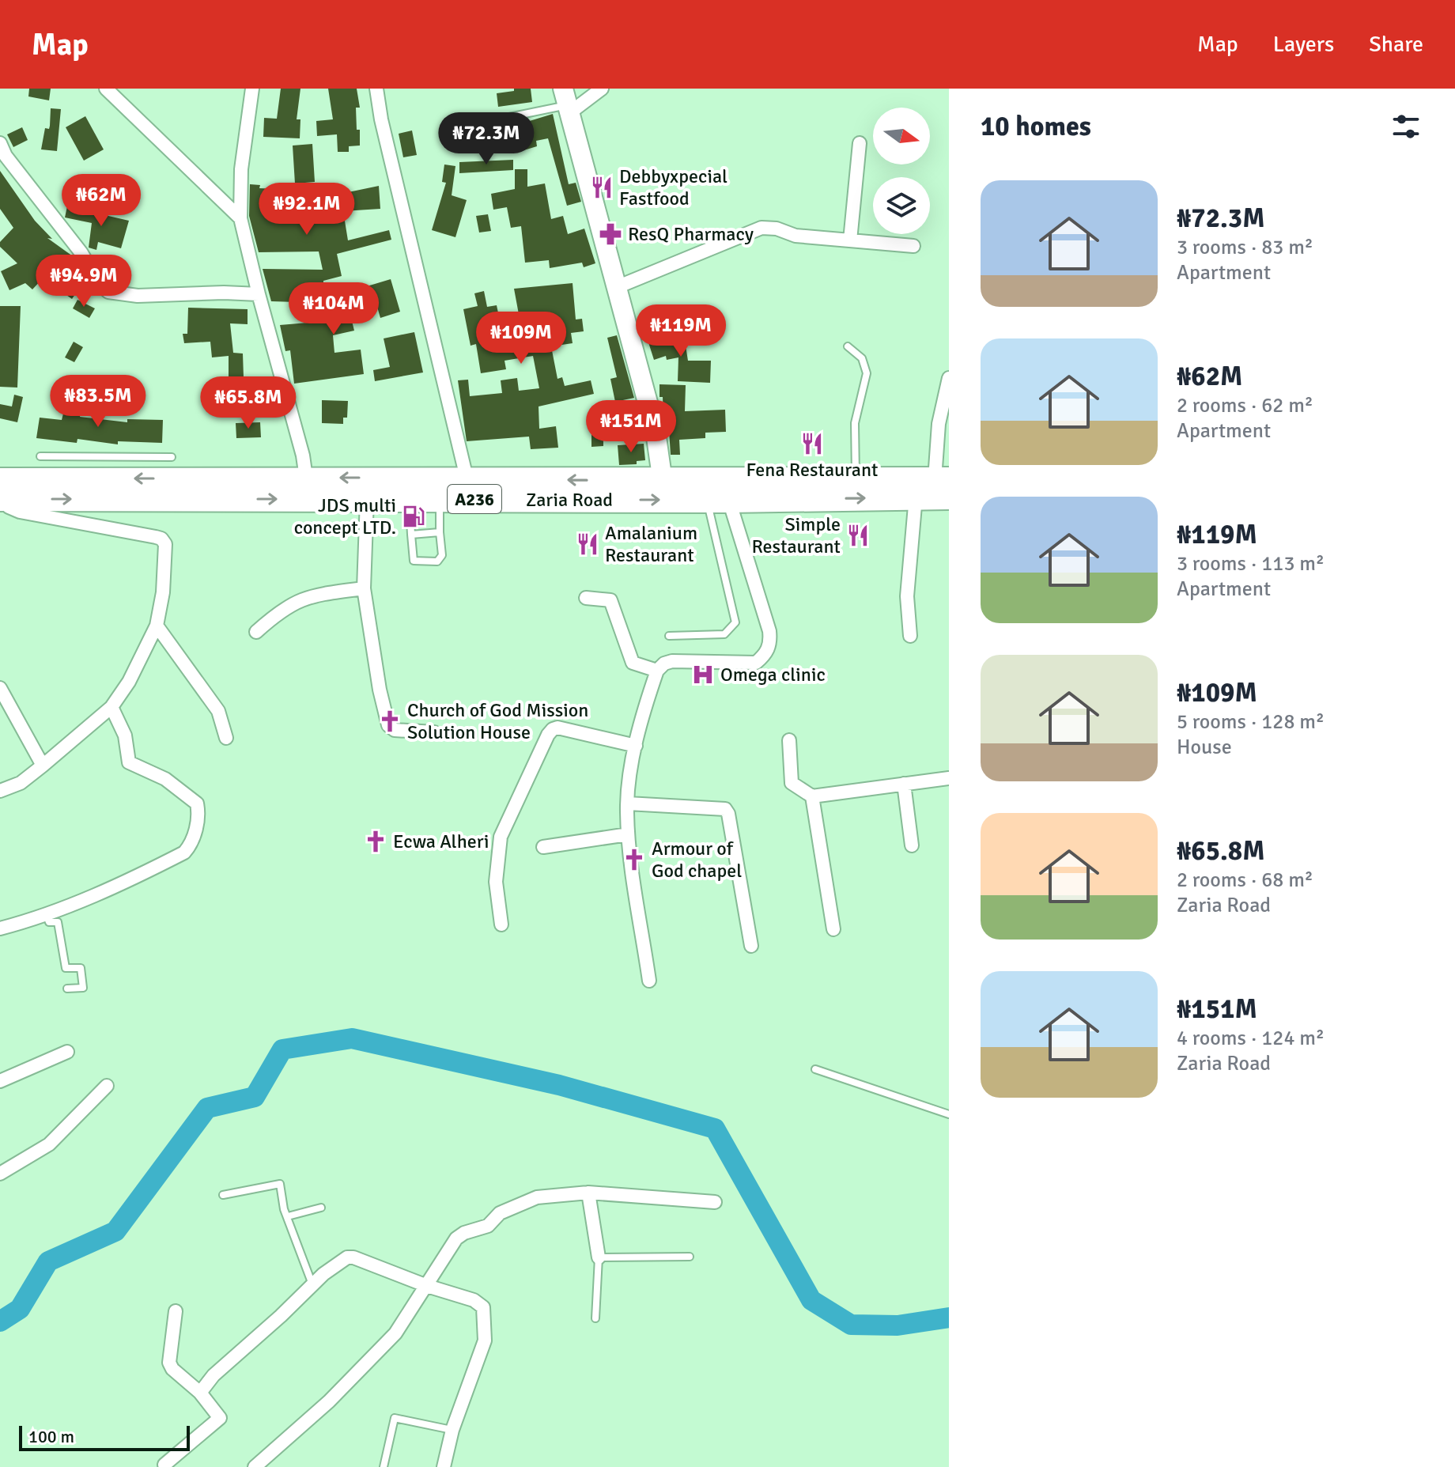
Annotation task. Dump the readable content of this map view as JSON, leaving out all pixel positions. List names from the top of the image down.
{
  "streets": {
    "highway": ["A236", "Zaria Road"]
  },
  "crossings": [
    ["A236", "Zaria Road"]
  ],
  "places": {
    "restaurant": [
      "Debbyxpecial Fastfood",
      "Fena Restaurant",
      "Simple Restaurant",
      "Amalanium Restaurant"
    ],
    "pharmacy": ["ResQ Pharmacy"],
    "fuel station": ["JDS multi concept LTD."],
    "hospital": ["Omega clinic"],
    "church": ["Church of God Mission Solution House", "Ecwa Alheri", "Armour of God chapel"]
  },
  "scale_bar": "100 m",
  "north": "right",
  "page": {
    "header": "Map",
    "nav": ["Map", "Layers", "Share"],
    "heading": "10 homes",
    "price": [
      "₦72.3M",
      "₦62M",
      "₦92.1M",
      "₦94.9M",
      "₦104M",
      "₦119M",
      "₦109M",
      "₦83.5M",
      "₦65.8M",
      "₦151M"
    ],
    "list": [
      {
        "name": "₦72.3M",
        "note": "3 rooms · 83 m² · Apartment"
      },
      {
        "name": "₦62M",
        "note": "2 rooms · 62 m² · Apartment"
      },
      {
        "name": "₦119M",
        "note": "3 rooms · 113 m² · Apartment"
      },
      {
        "name": "₦109M",
        "note": "5 rooms · 128 m² · House"
      },
      {
        "name": "₦65.8M",
        "note": "2 rooms · 68 m² · Zaria Road"
      },
      {
        "name": "₦151M",
        "note": "4 rooms · 124 m² · Zaria Road"
      }
    ],
    "scale": "100 m"
  }
}
